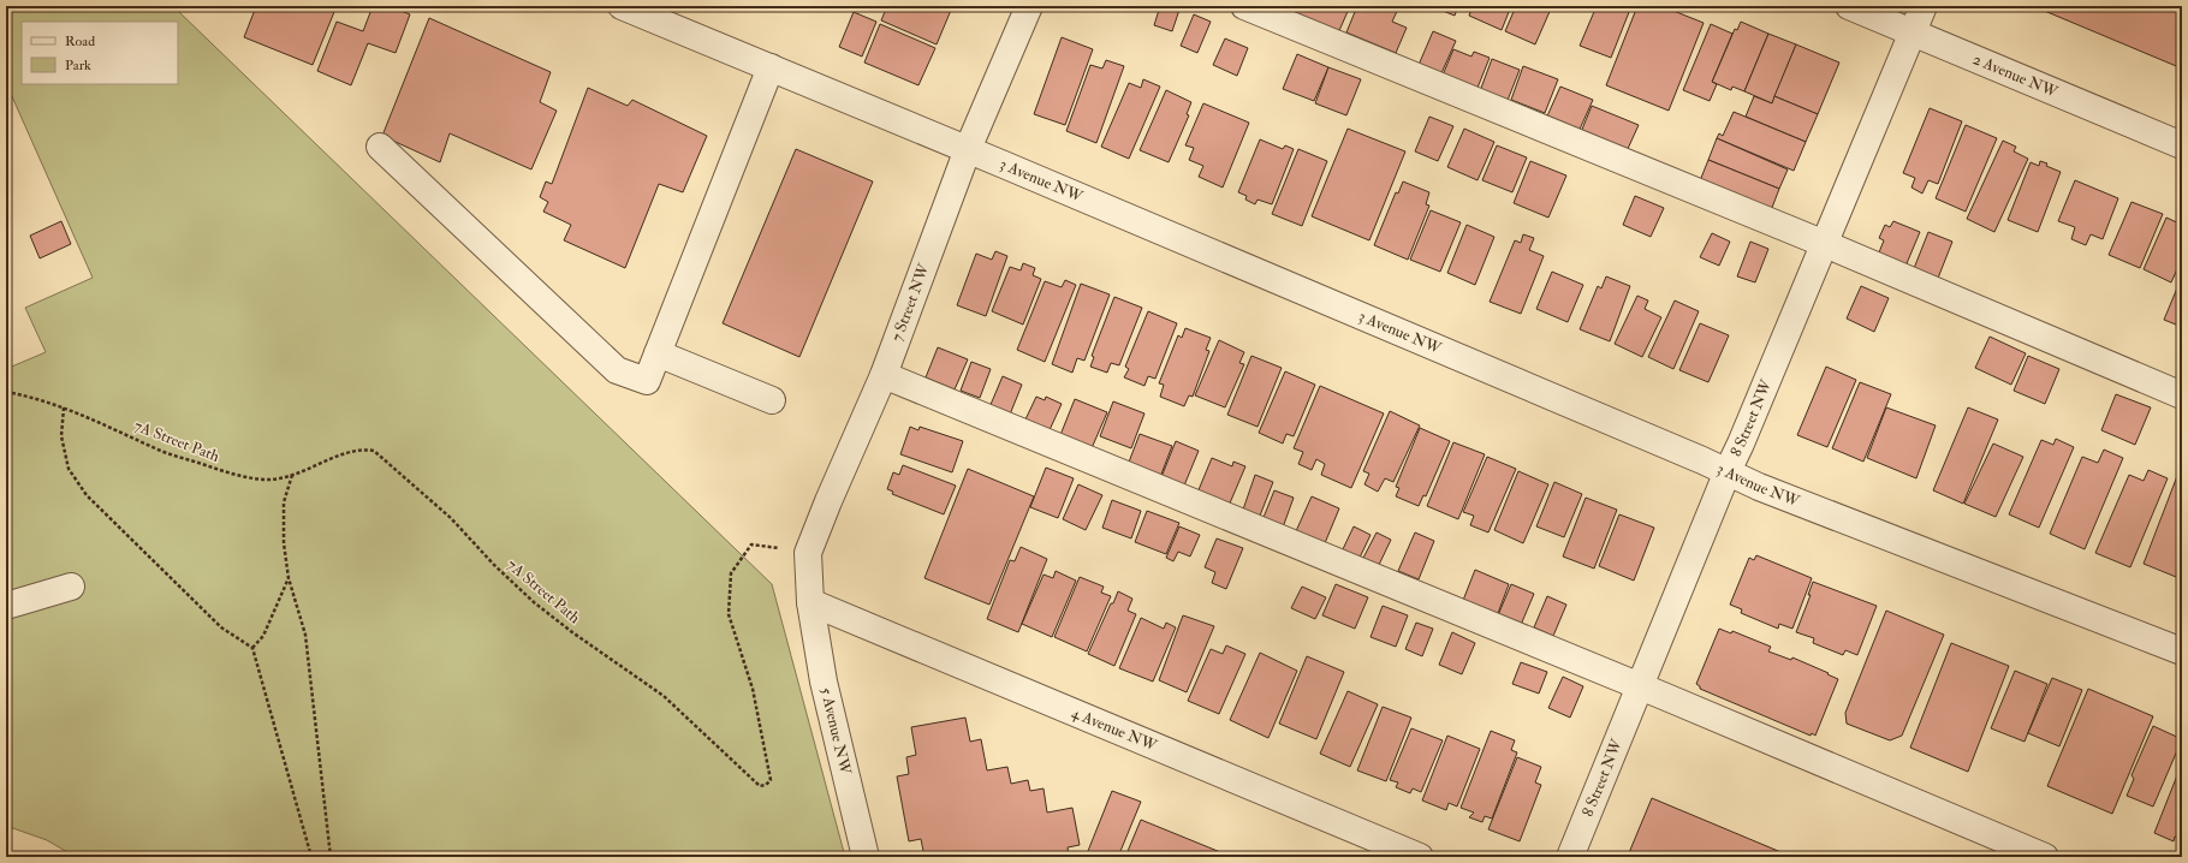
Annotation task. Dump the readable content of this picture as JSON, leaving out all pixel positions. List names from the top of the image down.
{
  "streets": {
    "street": [
      "2 Avenue NW",
      "3 Avenue NW",
      "7 Street NW",
      "8 Street NW",
      "4 Avenue NW",
      "5 Avenue NW"
    ],
    "path": ["7A Street Path"]
  },
  "crossings": [
    ["2 Avenue NW", "8 Street NW"],
    ["3 Avenue NW", "7 Street NW"],
    ["3 Avenue NW", "8 Street NW"],
    ["7 Street NW", "7A Street Path"],
    ["7 Street NW", "4 Avenue NW"],
    ["7 Street NW", "5 Avenue NW"],
    ["4 Avenue NW", "5 Avenue NW"]
  ],
  "legend": ["Road", "Park"]
}
